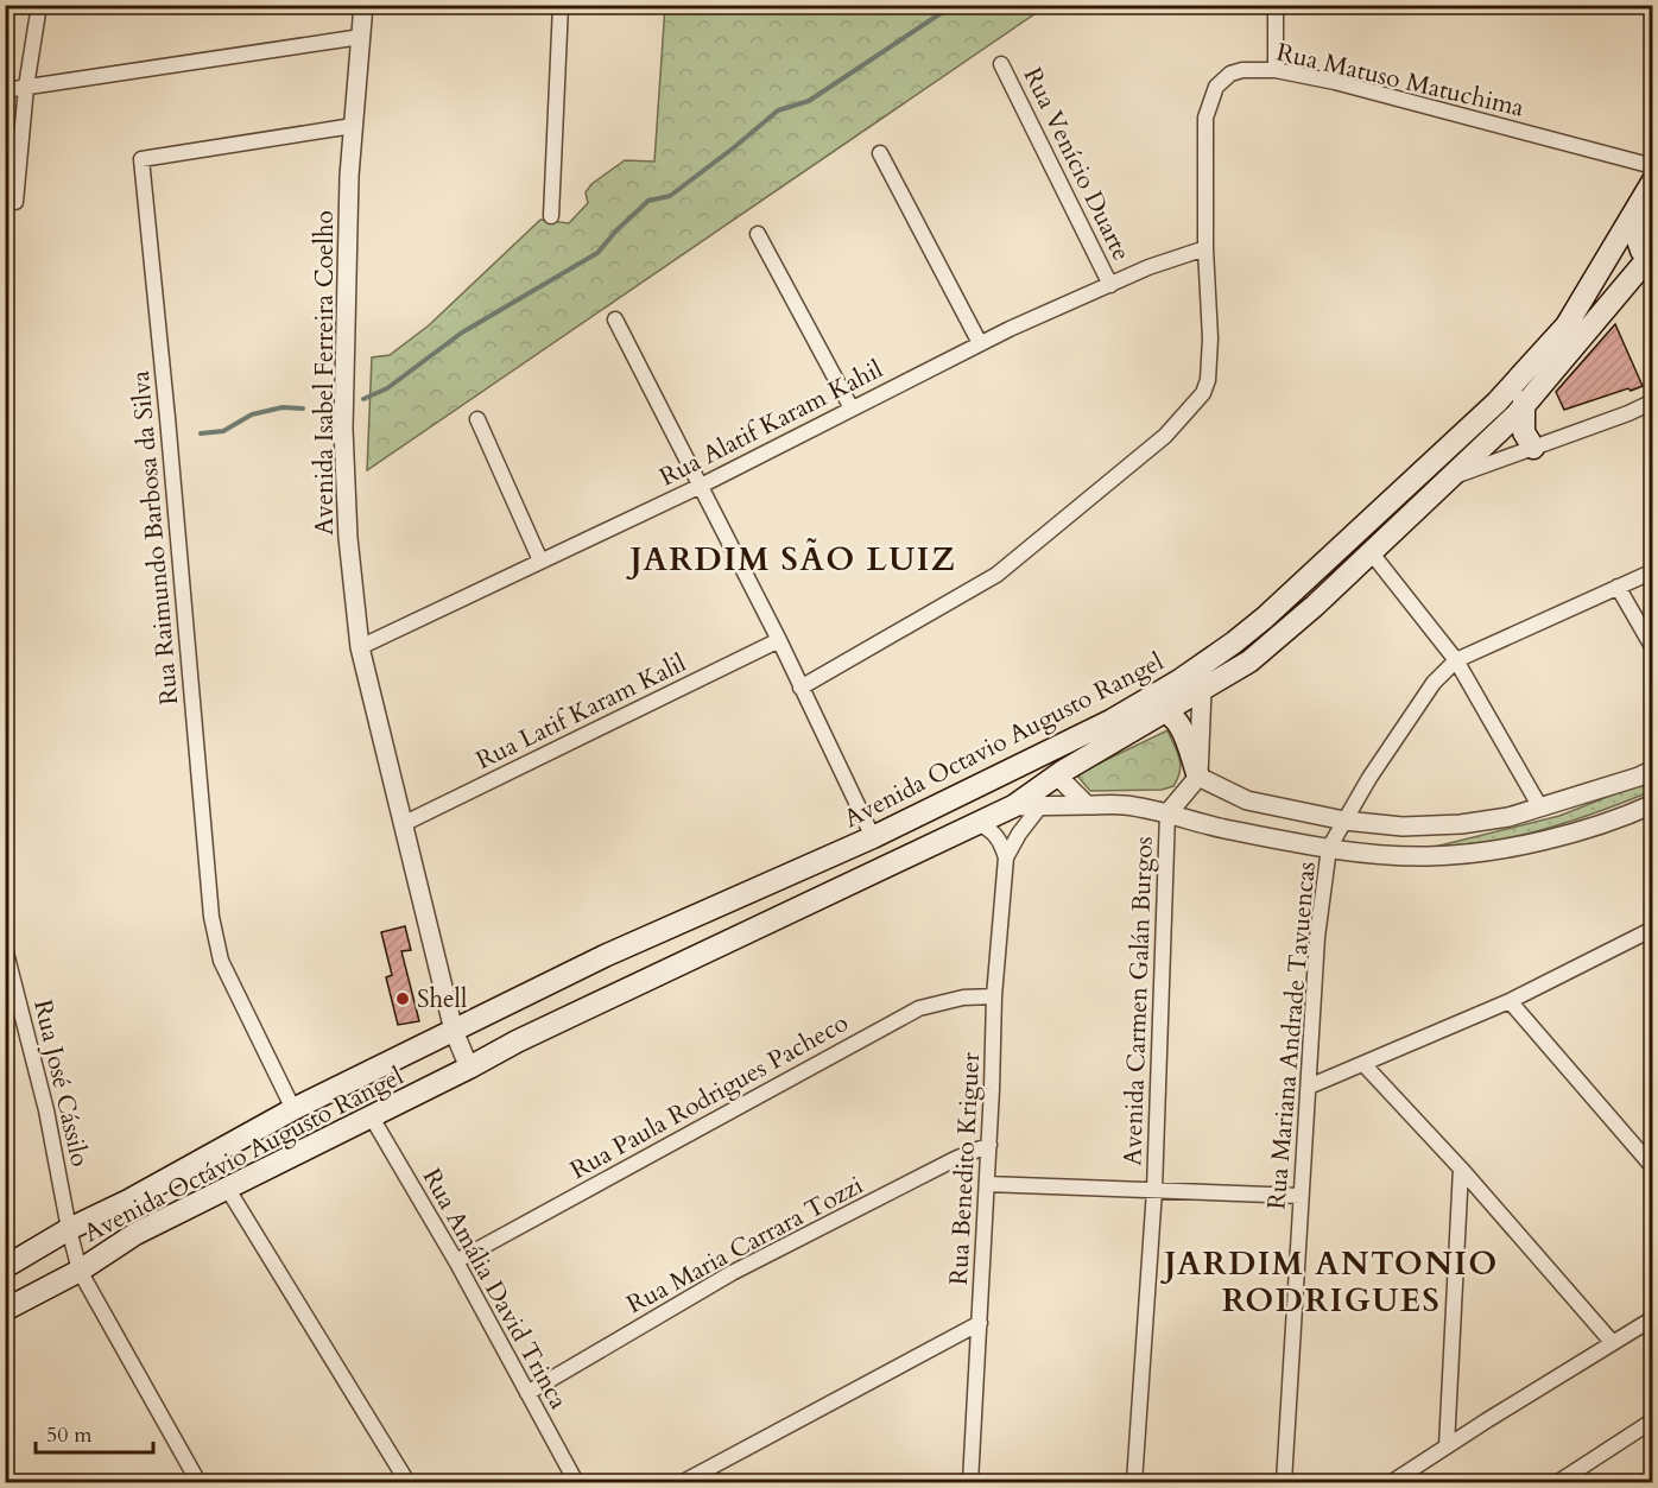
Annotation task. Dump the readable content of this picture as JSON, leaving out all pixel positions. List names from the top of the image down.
{
  "streets": {
    "main road": ["Avenida Octavio Augusto Rangel", "Avenida Octávio Augusto Rangel"],
    "street": [
      "Rua Matuso Matuchima",
      "Rua Venício Duarte",
      "Avenida Isabel Ferreira Coelho",
      "Rua Alatif Karam Kahil",
      "Rua Raimundo Barbosa da Silva",
      "Rua Latif Karam Kalil",
      "Avenida Carmen Galán Burgos",
      "Rua Mariana Andrade Tavuencas",
      "Rua José Cássilo",
      "Rua Paula Rodrigues Pacheco",
      "Rua Benedito Kriguer",
      "Rua Maria Carrara Tozzi",
      "Rua Amália David Trinca"
    ]
  },
  "crossings": [
    ["Rua Matuso Matuchima", "Rua Alatif Karam Kahil"],
    ["Rua Venício Duarte", "Rua Alatif Karam Kahil"],
    ["Avenida Isabel Ferreira Coelho", "Rua Alatif Karam Kahil"],
    ["Avenida Isabel Ferreira Coelho", "Rua Raimundo Barbosa da Silva"],
    ["Avenida Isabel Ferreira Coelho", "Rua Latif Karam Kalil"],
    ["Avenida Isabel Ferreira Coelho", "Avenida Octavio Augusto Rangel"],
    ["Avenida Isabel Ferreira Coelho", "Avenida Octávio Augusto Rangel"],
    ["Rua Raimundo Barbosa da Silva", "Avenida Octávio Augusto Rangel"],
    ["Avenida Octavio Augusto Rangel", "Avenida Octávio Augusto Rangel"],
    ["Rua José Cássilo", "Avenida Octávio Augusto Rangel"],
    ["Rua Paula Rodrigues Pacheco", "Rua Benedito Kriguer"],
    ["Rua Paula Rodrigues Pacheco", "Rua Amália David Trinca"],
    ["Avenida Octávio Augusto Rangel", "Rua Amália David Trinca"],
    ["Rua Benedito Kriguer", "Rua Maria Carrara Tozzi"],
    ["Rua Maria Carrara Tozzi", "Rua Amália David Trinca"]
  ],
  "districts": ["JARDIM SÃO LUIZ", "JARDIM ANTONIO RODRIGUES"],
  "places": ["Shell"],
  "scale_bar": "50 m"
}
